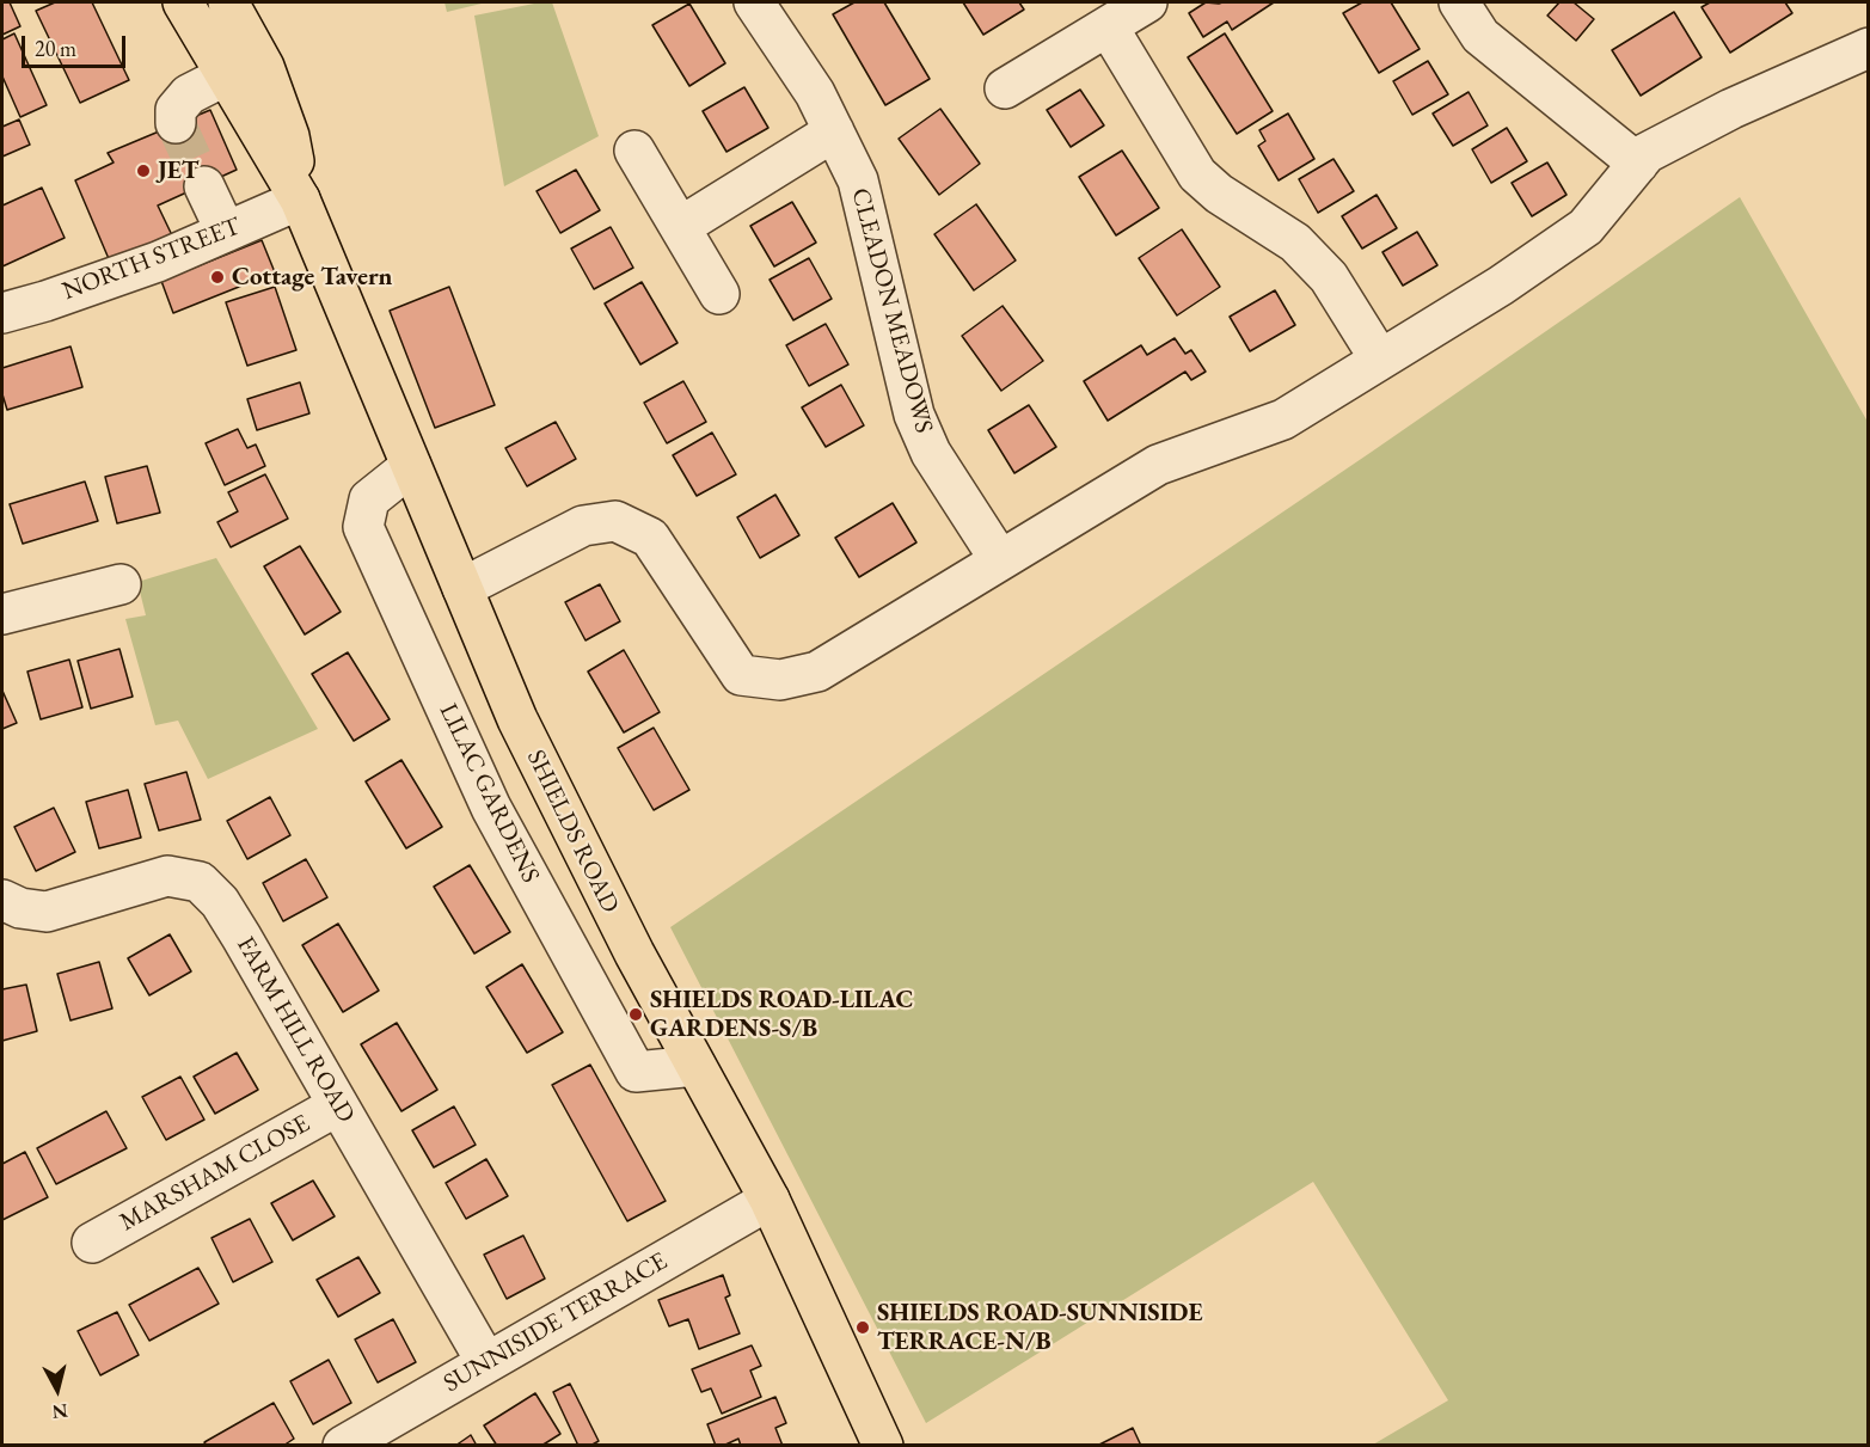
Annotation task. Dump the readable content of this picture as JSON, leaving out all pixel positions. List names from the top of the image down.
{
  "streets": {
    "highway": ["SHIELDS ROAD"],
    "street": [
      "NORTH STREET",
      "CLEADON MEADOWS",
      "LILAC GARDENS",
      "FARM HILL ROAD",
      "MARSHAM CLOSE",
      "SUNNISIDE TERRACE"
    ]
  },
  "crossings": [
    ["NORTH STREET", "SHIELDS ROAD"],
    ["LILAC GARDENS", "SHIELDS ROAD"],
    ["SHIELDS ROAD", "SUNNISIDE TERRACE"],
    ["FARM HILL ROAD", "MARSHAM CLOSE"],
    ["FARM HILL ROAD", "SUNNISIDE TERRACE"]
  ],
  "places": [
    "JET",
    "Cottage Tavern",
    "SHIELDS ROAD-LILAC GARDENS-S/B",
    "SHIELDS ROAD-SUNNISIDE TERRACE-N/B"
  ],
  "scale_bar": "20 m",
  "north": "bottom"
}
